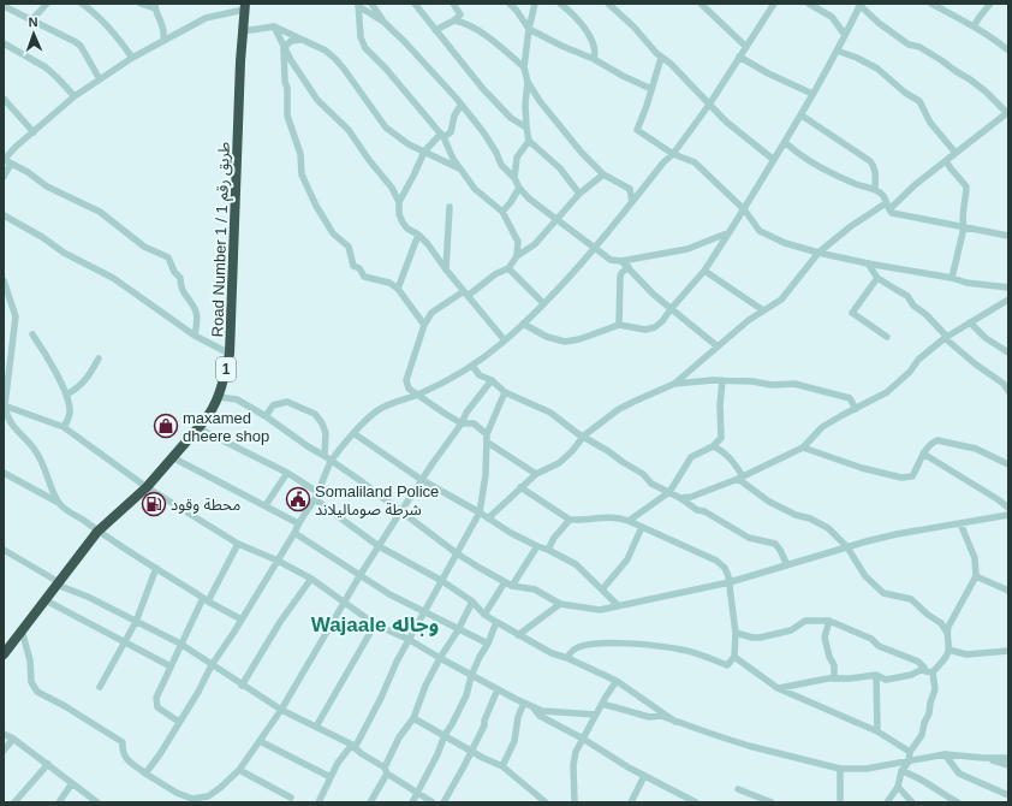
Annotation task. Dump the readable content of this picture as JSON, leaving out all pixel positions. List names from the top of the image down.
{
  "streets": {
    "highway": ["Road Number 1 / طريق رقم 1", "1"]
  },
  "districts": ["Wajaale وجاله"],
  "places": {
    "shop": ["maxamed dheere shop"],
    "public building": ["Somaliland Police شرطة صوماليلاند"],
    "fuel station": ["محطة وقود"]
  },
  "north": "top"
}
